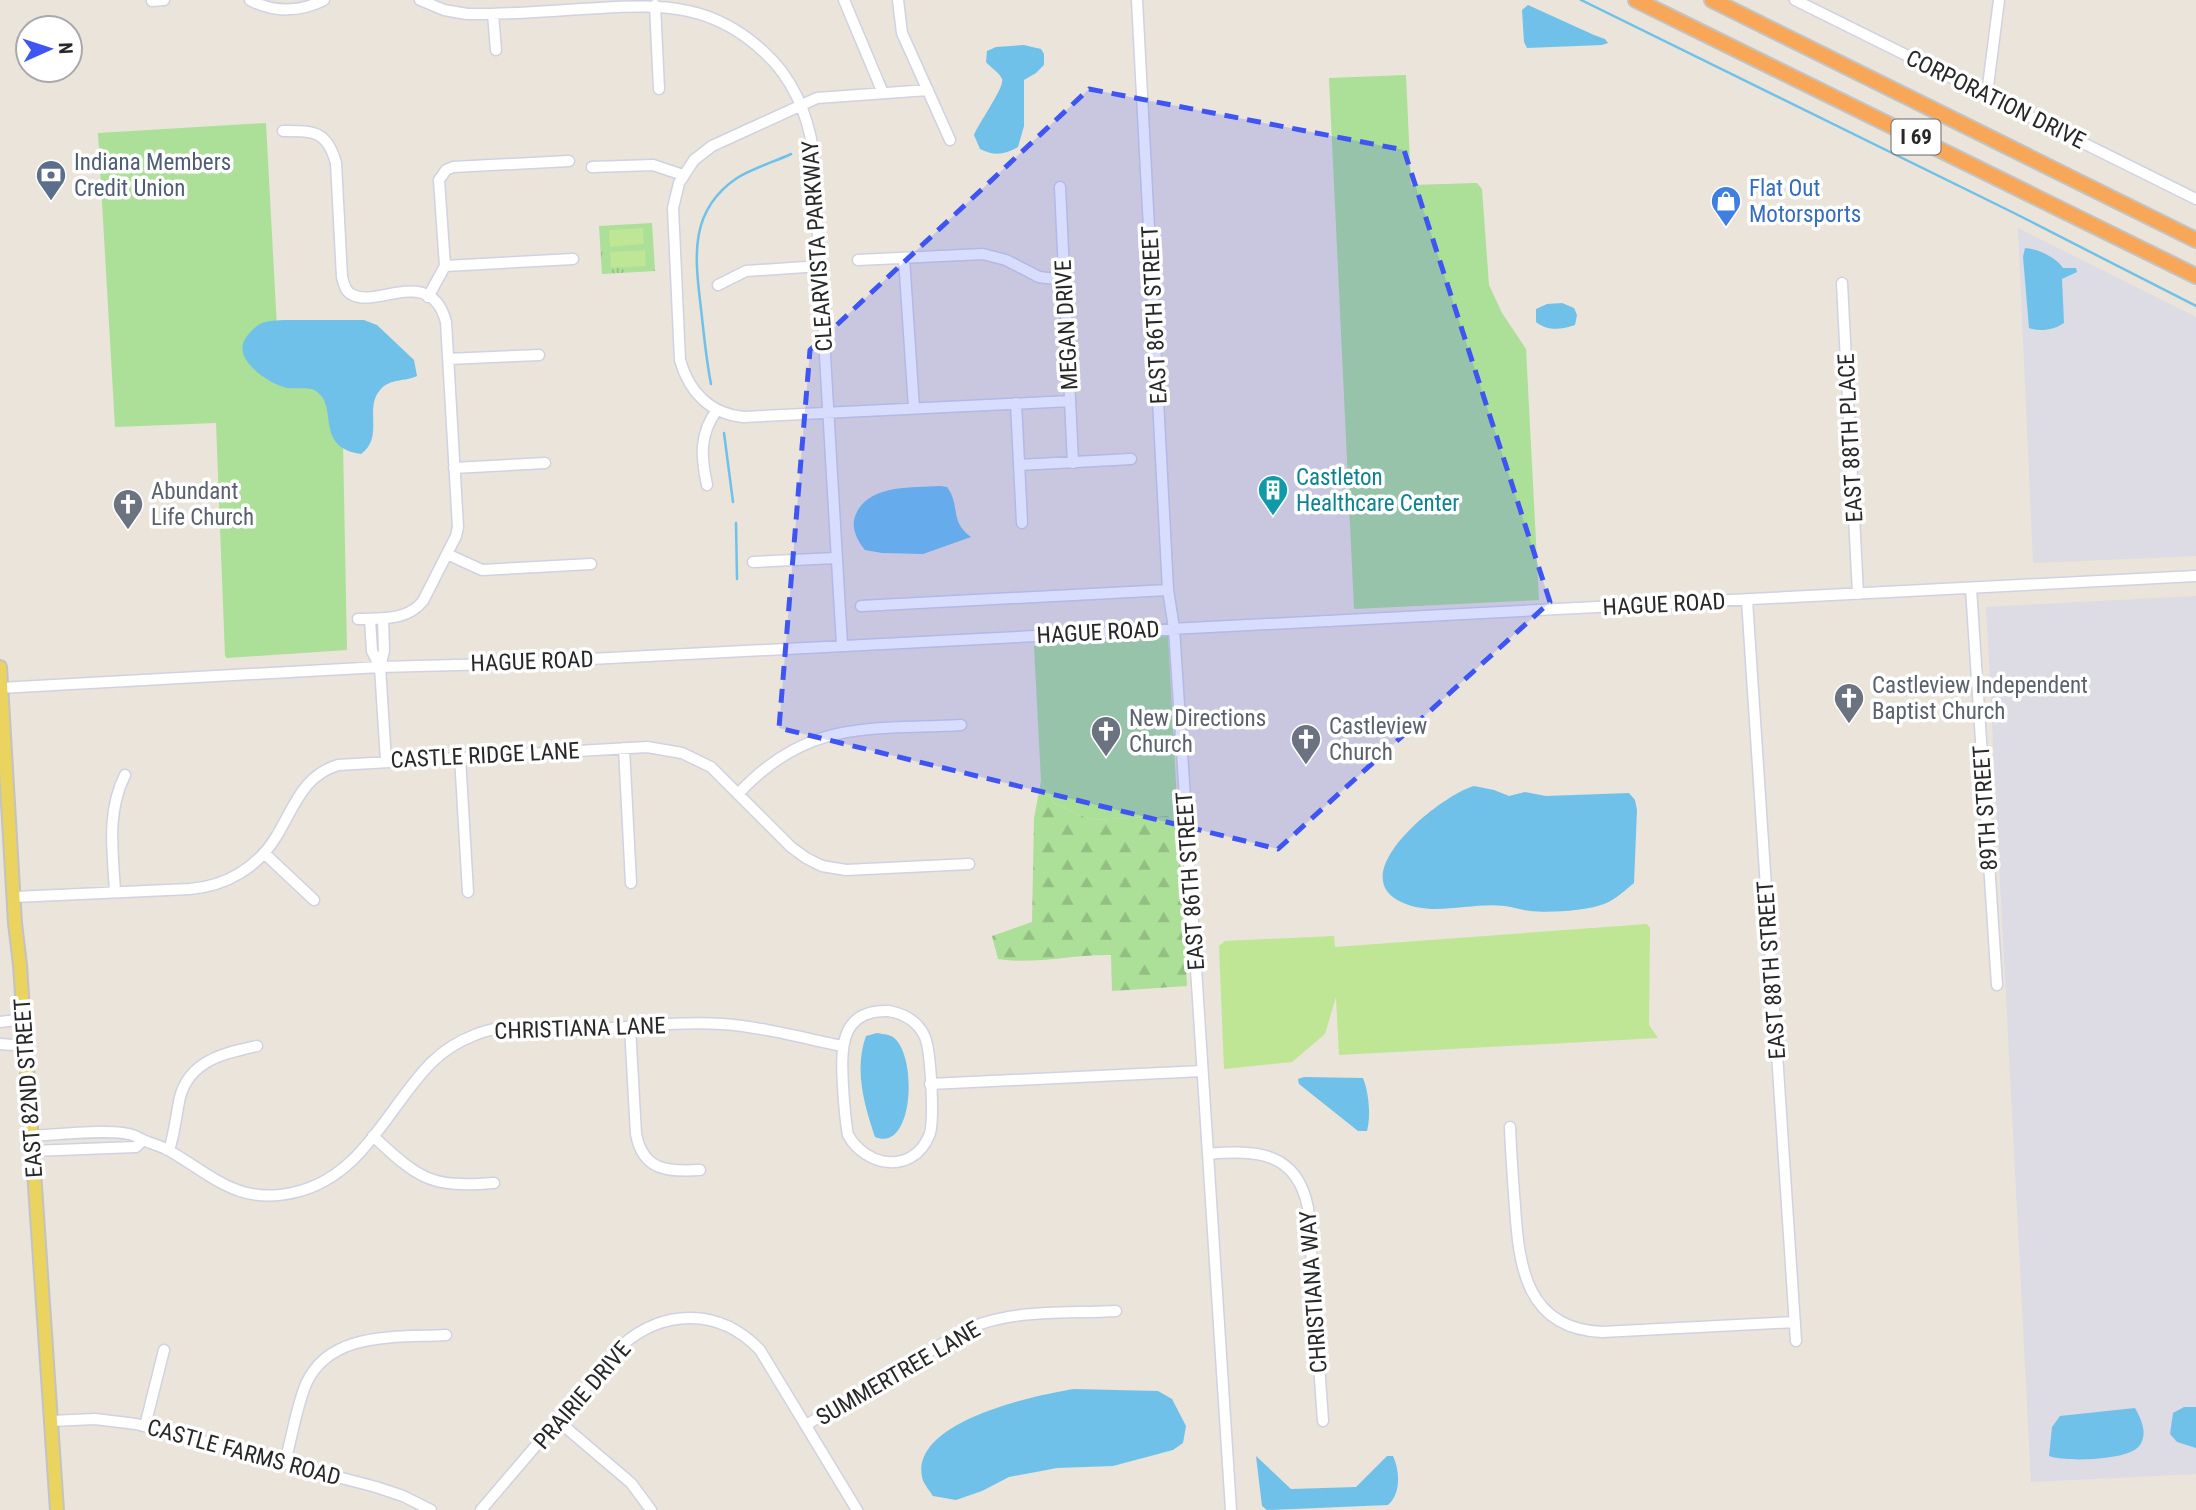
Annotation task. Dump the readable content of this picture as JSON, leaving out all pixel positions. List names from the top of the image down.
{
  "streets": {
    "highway": ["I 69"],
    "main road": ["EAST 82ND STREET"],
    "street": [
      "CORPORATION DRIVE",
      "CLEARVISTA PARKWAY",
      "EAST 86TH STREET",
      "MEGAN DRIVE",
      "EAST 88TH PLACE",
      "HAGUE ROAD",
      "CASTLE RIDGE LANE",
      "89TH STREET",
      "EAST 88TH STREET",
      "CHRISTIANA LANE",
      "CHRISTIANA WAY",
      "SUMMERTREE LANE",
      "PRAIRIE DRIVE",
      "CASTLE FARMS ROAD"
    ]
  },
  "crossings": [
    ["CLEARVISTA PARKWAY", "HAGUE ROAD"],
    ["EAST 86TH STREET", "HAGUE ROAD"],
    ["EAST 86TH STREET", "CHRISTIANA WAY"],
    ["EAST 88TH PLACE", "HAGUE ROAD"],
    ["HAGUE ROAD", "89TH STREET"],
    ["HAGUE ROAD", "EAST 88TH STREET"],
    ["HAGUE ROAD", "EAST 82ND STREET"],
    ["CASTLE RIDGE LANE", "EAST 82ND STREET"],
    ["CHRISTIANA LANE", "EAST 82ND STREET"],
    ["EAST 82ND STREET", "CASTLE FARMS ROAD"],
    ["SUMMERTREE LANE", "PRAIRIE DRIVE"]
  ],
  "places": {
    "bank": ["Indiana Members Credit Union"],
    "shop": ["Flat Out Motorsports"],
    "building": ["Castleton Healthcare Center"],
    "church": [
      "Abundant Life Church",
      "Castleview Independent Baptist Church",
      "New Directions Church",
      "Castleview Church"
    ]
  },
  "north": "right"
}
